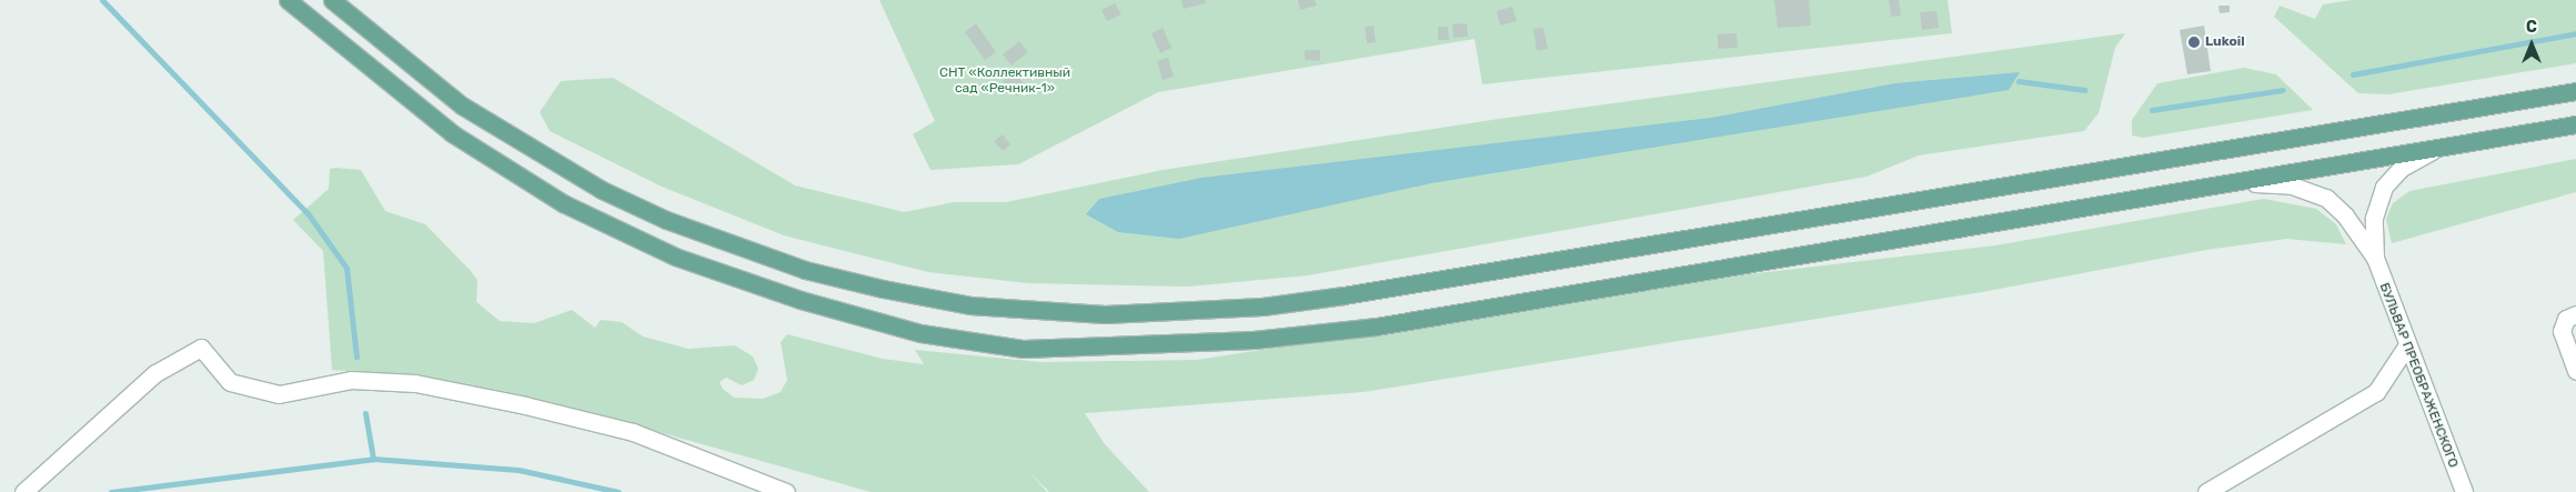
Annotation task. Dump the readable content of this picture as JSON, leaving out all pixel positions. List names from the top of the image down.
{
  "streets": {
    "street": ["БУЛЬВАР ПРЕОБРАЖЕНСКОГО"]
  },
  "parks": ["СНТ «Коллективный сад «Речник-1»"],
  "places": ["Lukoil"],
  "north": "top"
}
